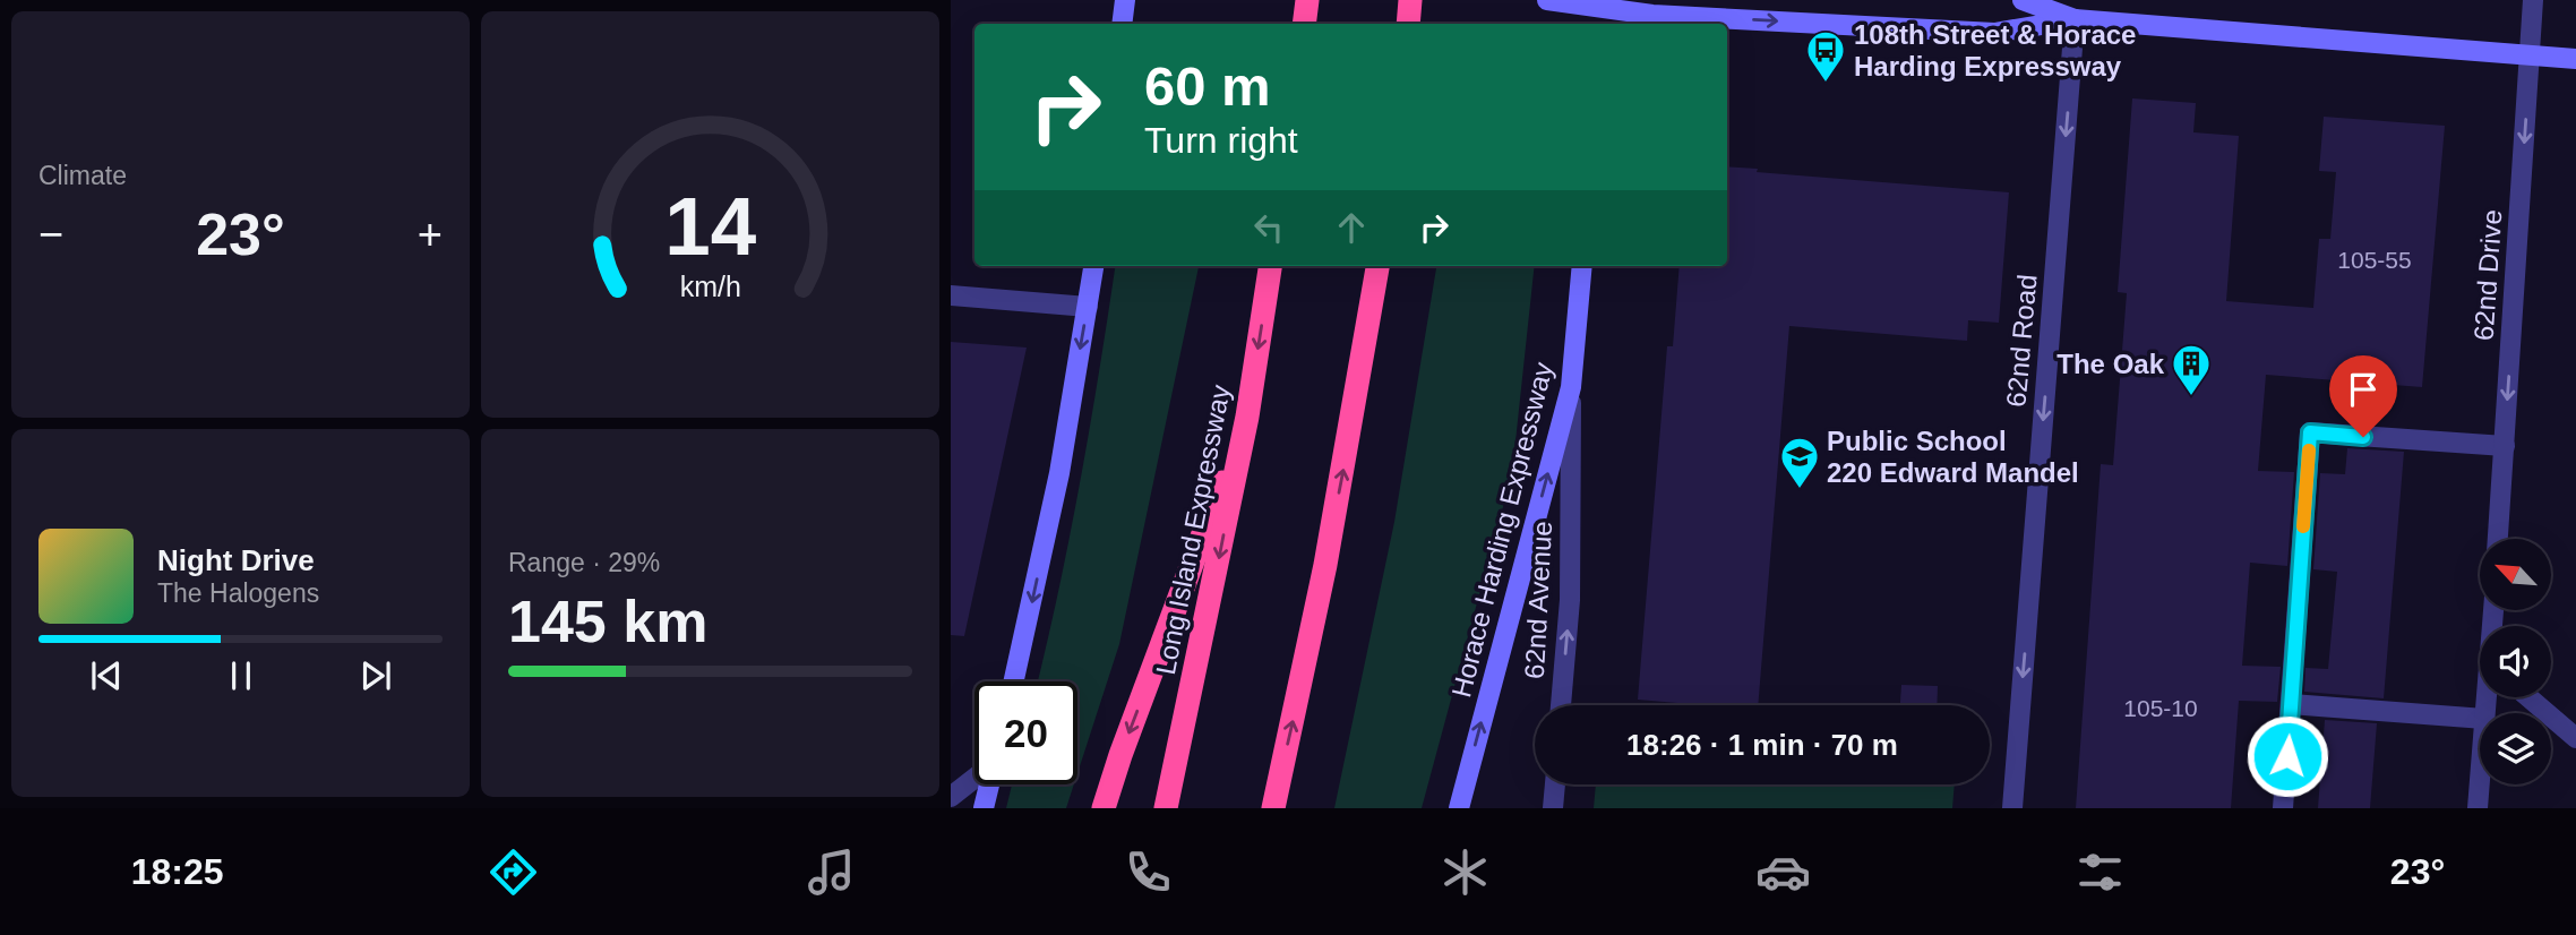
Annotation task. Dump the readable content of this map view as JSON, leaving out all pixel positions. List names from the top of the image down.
{
  "streets": {
    "highway": ["Long Island Expressway"],
    "main road": ["Horace Harding Expressway"],
    "street": ["62nd Drive", "62nd Road", "62nd Avenue"]
  },
  "crossings": [
    ["Horace Harding Expressway", "62nd Avenue"]
  ],
  "one_way": [
    "62nd Drive",
    "62nd Road",
    "Horace Harding Expressway",
    "62nd Avenue"
  ],
  "places": {
    "bus stop": ["108th Street & Horace Harding Expressway"],
    "building": ["The Oak"],
    "school or university": ["Public School 220 Edward Mandel"]
  },
  "house_numbers": ["105-55", "105-10"],
  "north": "top left",
  "page": {
    "tile": [
      "Climate",
      ["Range · 29%", "145 km"]
    ],
    "turn": ["60 m", "Turn right"],
    "heat": ["−", "23°", "+"],
    "song": ["Night Drive", "The Halogens"],
    "limit": "20",
    "trip": "18:26 · 1 min · 70 m",
    "tabs": ["18:25", "23°"],
    "gauge": ["14", "km/h"]
  }
}
